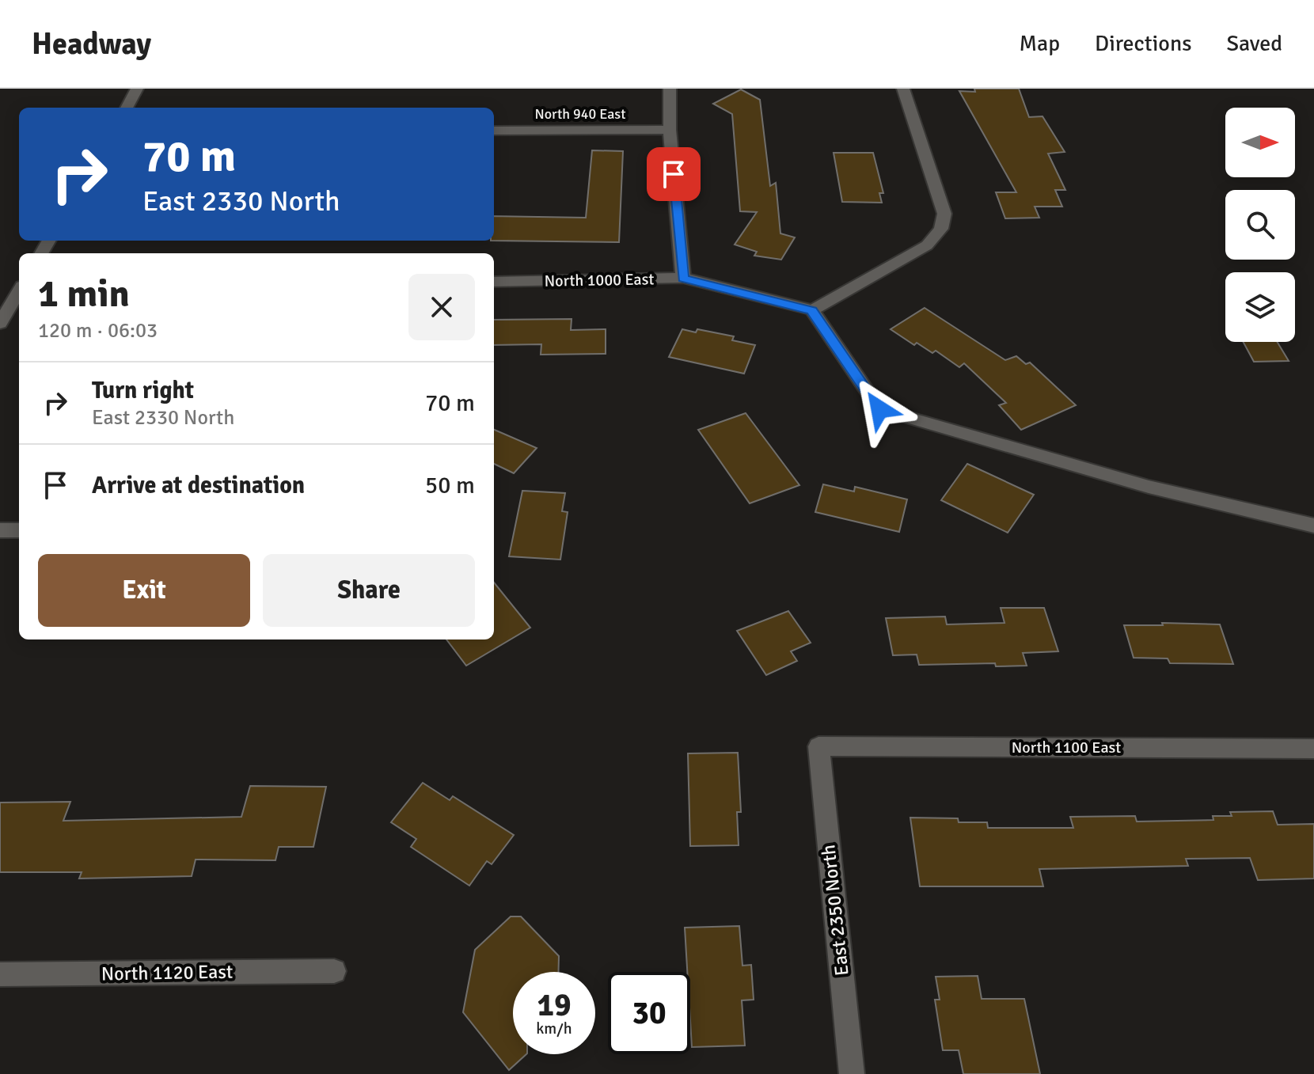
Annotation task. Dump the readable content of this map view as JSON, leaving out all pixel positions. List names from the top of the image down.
{
  "streets": {
    "street": [
      "North 940 East",
      "North 1000 East",
      "North 1100 East",
      "East 2350 North",
      "North 1120 East"
    ]
  },
  "crossings": [
    ["North 1100 East", "East 2350 North"]
  ],
  "north": "right",
  "page": {
    "header": "Headway",
    "nav": ["Map", "Directions", "Saved"],
    "turn": ["70 m", "East 2330 North"],
    "heading": ["1 min", "120 m · 06:03"],
    "list": [
      {
        "name": "Turn right",
        "note": "East 2330 North",
        "value": "70 m"
      },
      {
        "name": "Arrive at destination",
        "value": "50 m"
      }
    ],
    "buttons": ["Exit", "Share"],
    "speed": "19 km/h",
    "limit": "30"
  }
}
